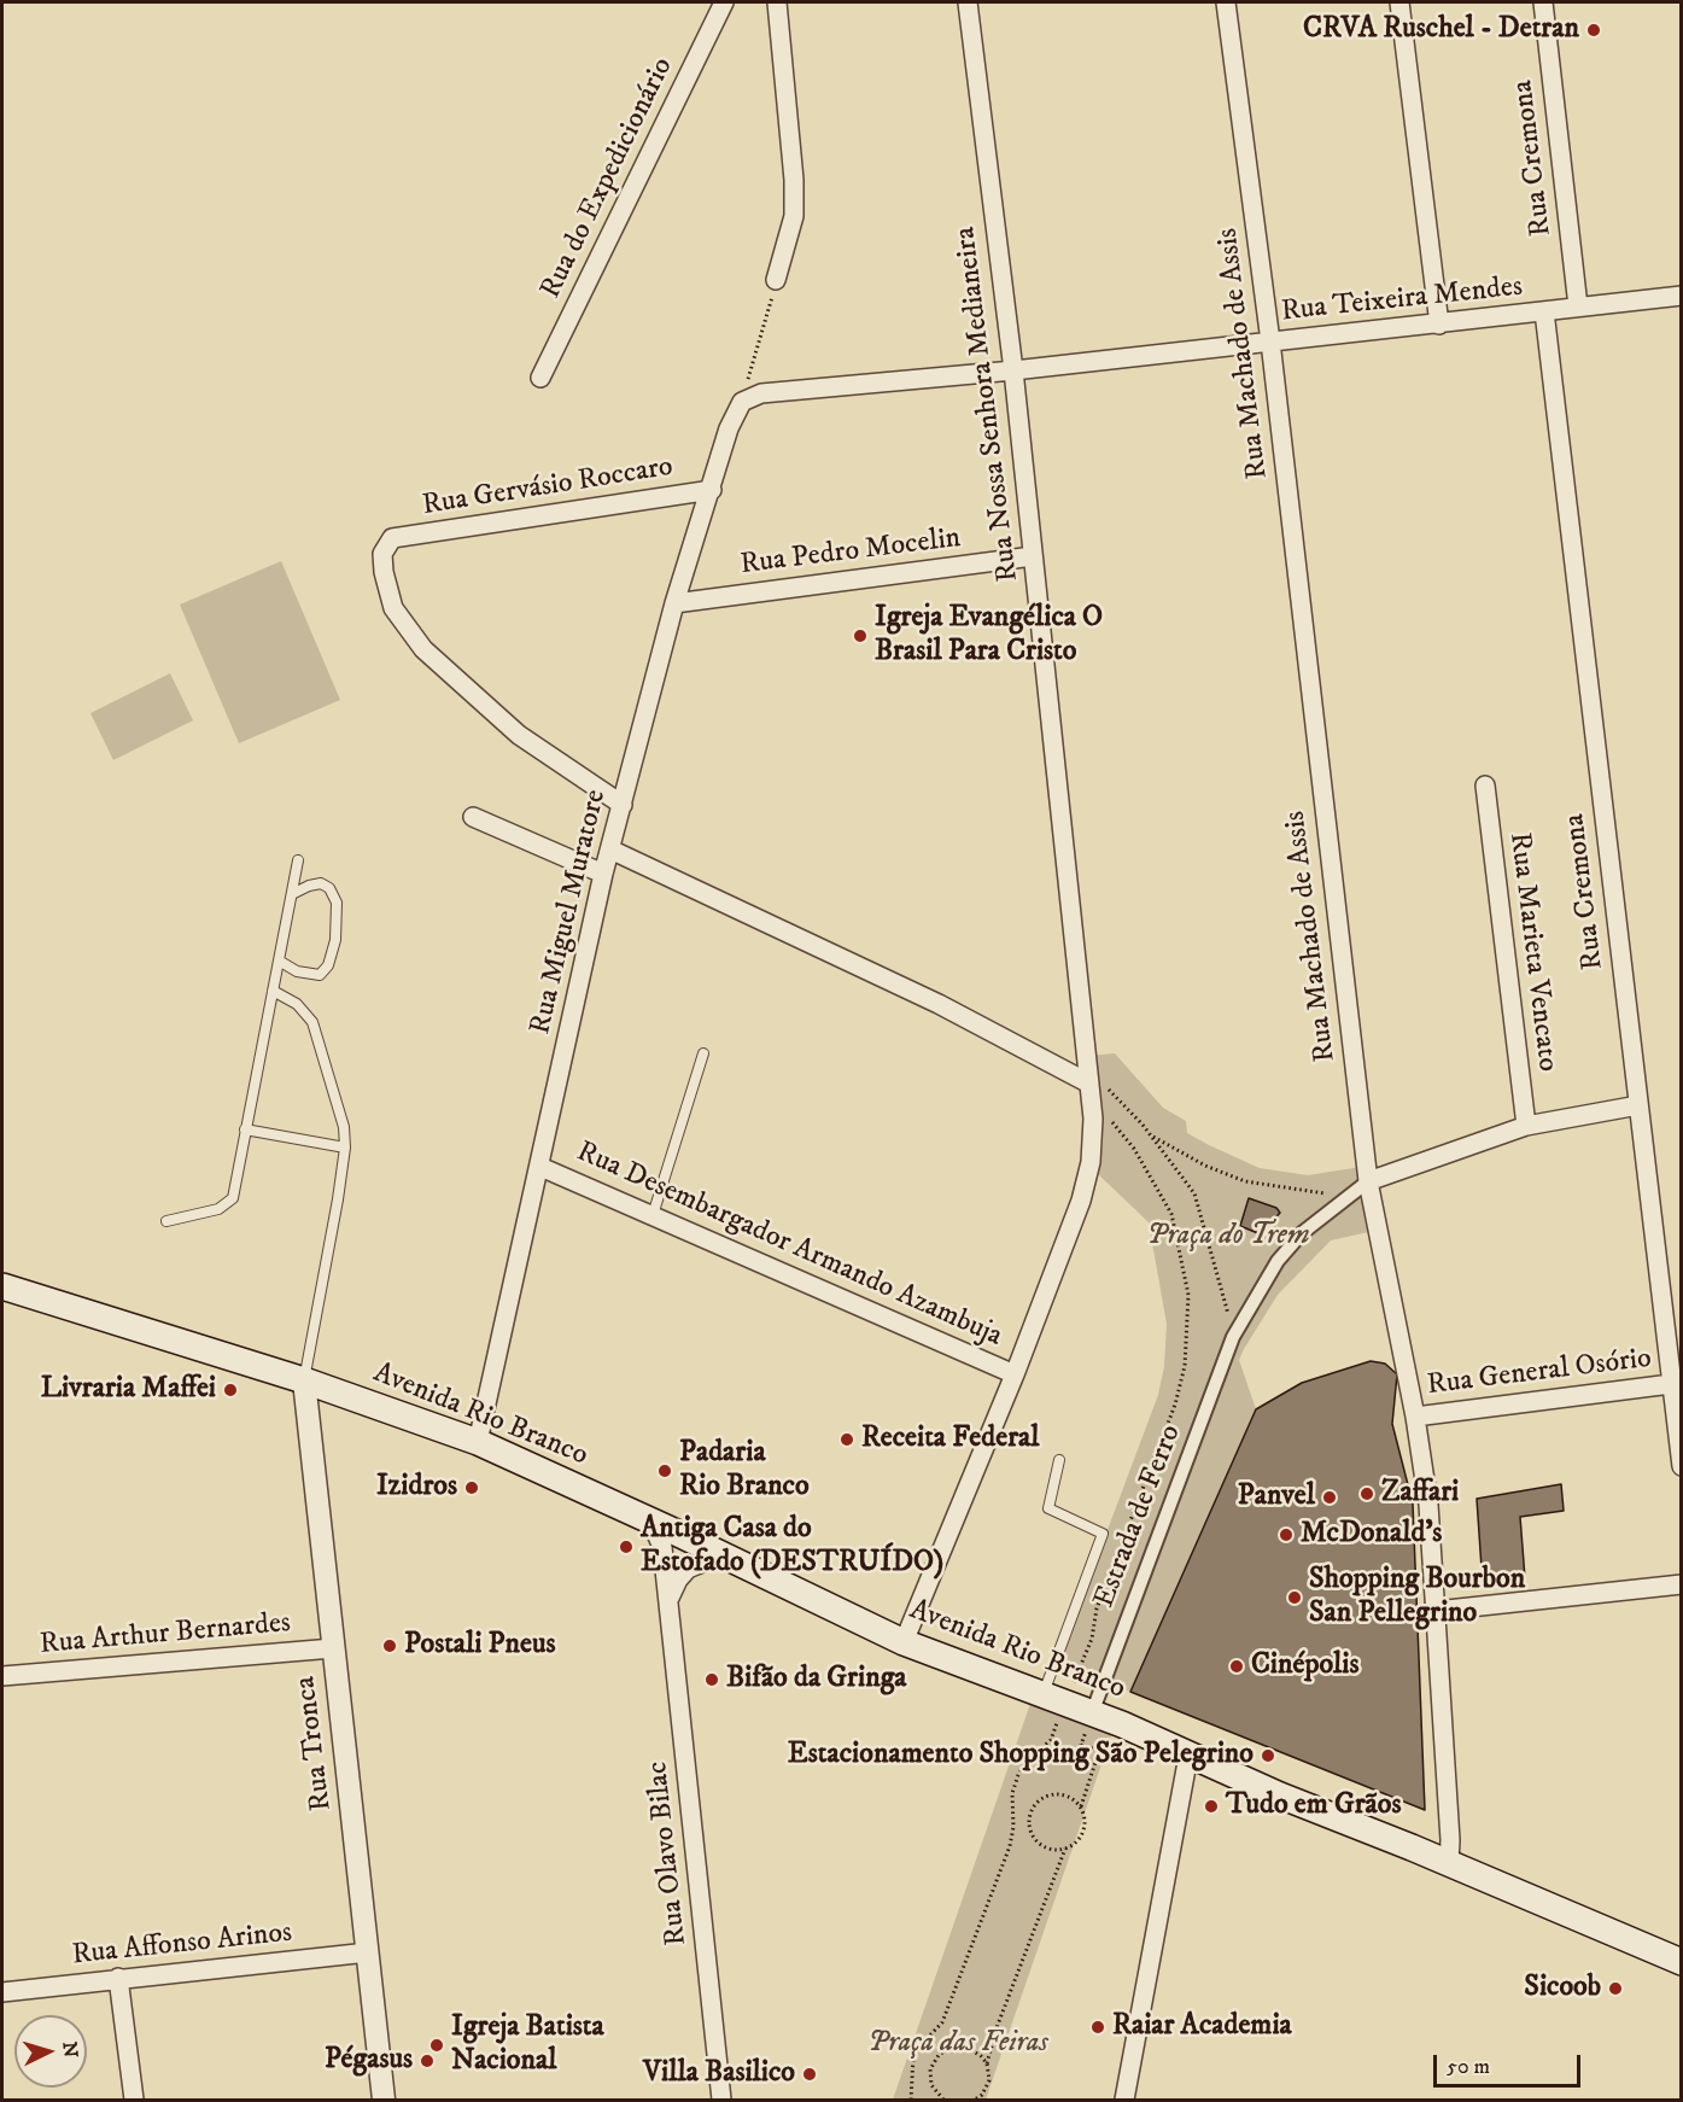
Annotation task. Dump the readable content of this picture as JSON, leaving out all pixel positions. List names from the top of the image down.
{
  "streets": {
    "main road": ["Avenida Rio Branco"],
    "street": [
      "Rua Cremona",
      "Rua do Expedicionário",
      "Rua Teixeira Mendes",
      "Rua Machado de Assis",
      "Rua Nossa Senhora Medianeira",
      "Rua Gervásio Roccaro",
      "Rua Pedro Mocelin",
      "Rua Miguel Muratore",
      "Rua Marieta Vencato",
      "Rua Desembargador Armando Azambuja",
      "Rua General Osório",
      "Estrada de Ferro",
      "Rua Arthur Bernardes",
      "Rua Tronca",
      "Rua Olavo Bilac",
      "Rua Affonso Arinos"
    ]
  },
  "crossings": [
    ["Rua Cremona", "Rua Teixeira Mendes"],
    ["Rua Cremona", "Rua General Osório"],
    ["Rua Teixeira Mendes", "Rua Machado de Assis"],
    ["Rua Teixeira Mendes", "Rua Nossa Senhora Medianeira"],
    ["Rua Teixeira Mendes", "Rua Miguel Muratore"],
    ["Rua Machado de Assis", "Rua General Osório"],
    ["Rua Machado de Assis", "Avenida Rio Branco"],
    ["Rua Machado de Assis", "Estrada de Ferro"],
    ["Rua Nossa Senhora Medianeira", "Rua Pedro Mocelin"],
    ["Rua Nossa Senhora Medianeira", "Rua Desembargador Armando Azambuja"],
    ["Rua Nossa Senhora Medianeira", "Avenida Rio Branco"],
    ["Rua Gervásio Roccaro", "Rua Miguel Muratore"],
    ["Rua Pedro Mocelin", "Rua Miguel Muratore"],
    ["Rua Miguel Muratore", "Rua Desembargador Armando Azambuja"],
    ["Rua Miguel Muratore", "Avenida Rio Branco"],
    ["Avenida Rio Branco", "Estrada de Ferro"],
    ["Avenida Rio Branco", "Rua Tronca"],
    ["Avenida Rio Branco", "Rua Olavo Bilac"],
    ["Rua Arthur Bernardes", "Rua Tronca"],
    ["Rua Tronca", "Rua Affonso Arinos"]
  ],
  "parks": ["Praça do Trem", "Praça das Feiras"],
  "places": [
    "CRVA Ruschel - Detran",
    "Igreja Evangélica O Brasil Para Cristo",
    "Livraria Maffei",
    "Receita Federal",
    "Padaria Rio Branco",
    "Izidros",
    "Zaffari",
    "Panvel",
    "McDonald's",
    "Antiga Casa do Estofado (DESTRUÍDO)",
    "Shopping Bourbon San Pellegrino",
    "Postali Pneus",
    "Cinépolis",
    "Bifão da Gringa",
    "Estacionamento Shopping São Pelegrino",
    "Tudo em Grãos",
    "Sicoob",
    "Raiar Academia",
    "Igreja Batista Nacional",
    "Pégasus",
    "Villa Basilico"
  ],
  "scale_bar": "50 m",
  "north": "right"
}
